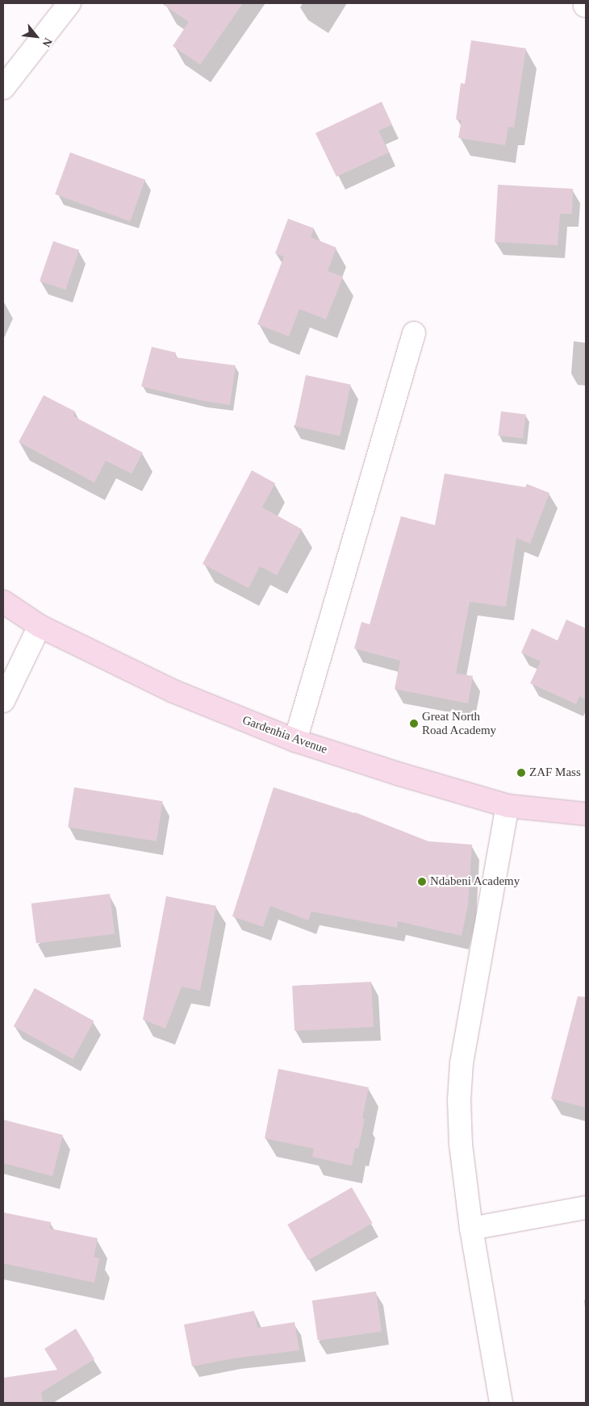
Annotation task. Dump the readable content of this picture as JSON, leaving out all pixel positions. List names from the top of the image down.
{
  "streets": {
    "main road": ["Gardenhia Avenue"]
  },
  "places": ["Great North Road Academy", "ZAF Mass", "Ndabeni Academy"],
  "north": "bottom right"
}
